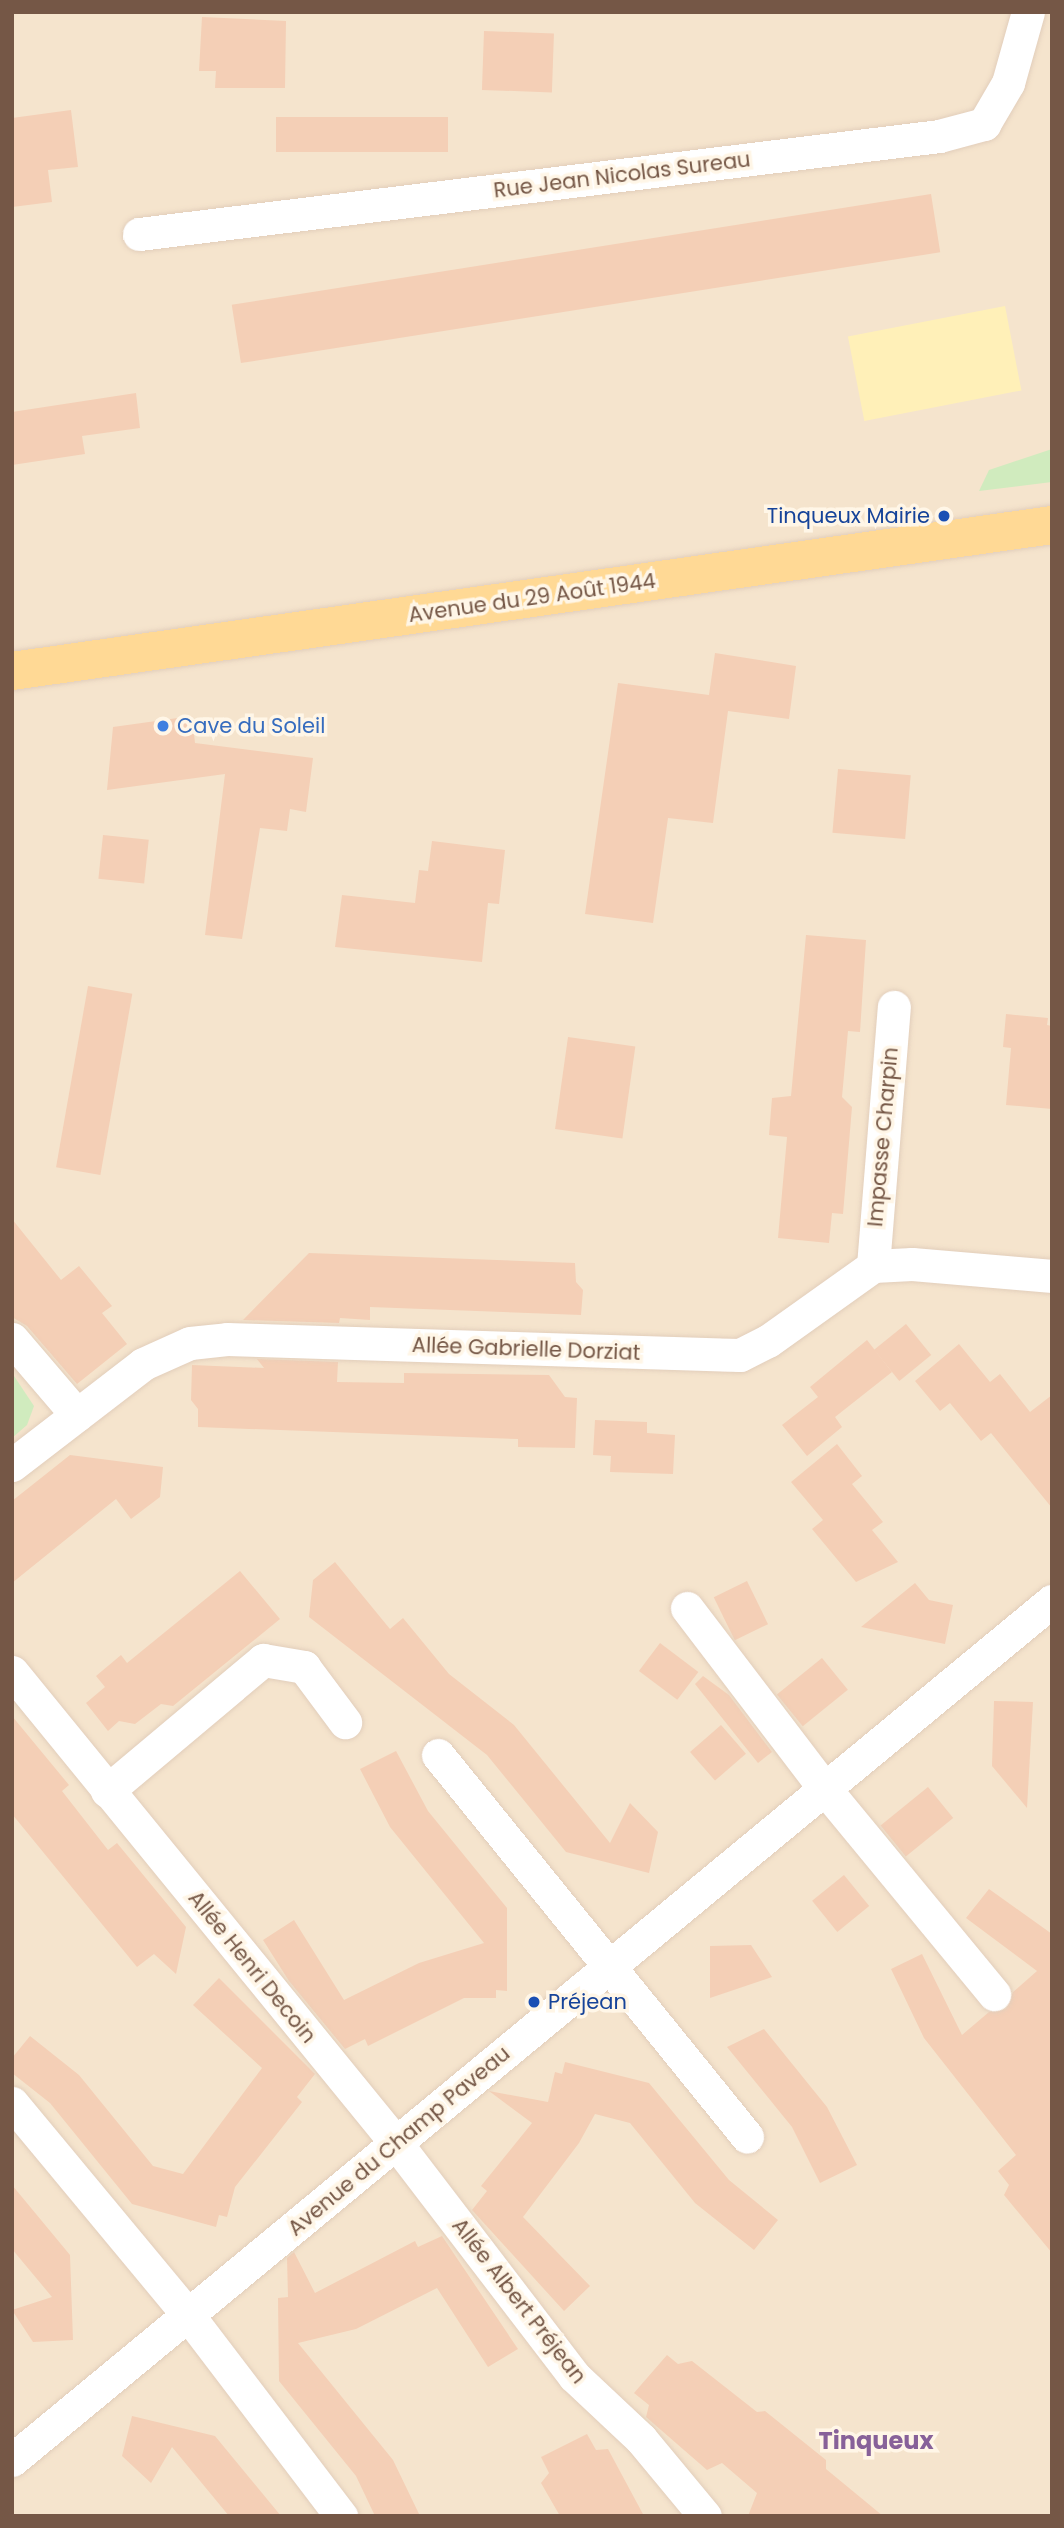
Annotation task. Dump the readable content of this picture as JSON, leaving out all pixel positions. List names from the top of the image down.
{
  "streets": {
    "main road": ["Avenue du 29 Août 1944"],
    "street": [
      "Rue Jean Nicolas Sureau",
      "Impasse Charpin",
      "Allée Gabrielle Dorziat",
      "Allée Henri Decoin",
      "Avenue du Champ Paveau",
      "Allée Albert Préjean"
    ]
  },
  "crossings": [
    ["Impasse Charpin", "Allée Gabrielle Dorziat"],
    ["Allée Henri Decoin", "Avenue du Champ Paveau"],
    ["Allée Henri Decoin", "Allée Albert Préjean"],
    ["Avenue du Champ Paveau", "Allée Albert Préjean"]
  ],
  "districts": ["Tinqueux"],
  "places": ["Tinqueux Mairie", "Cave du Soleil", "Préjean"]
}
